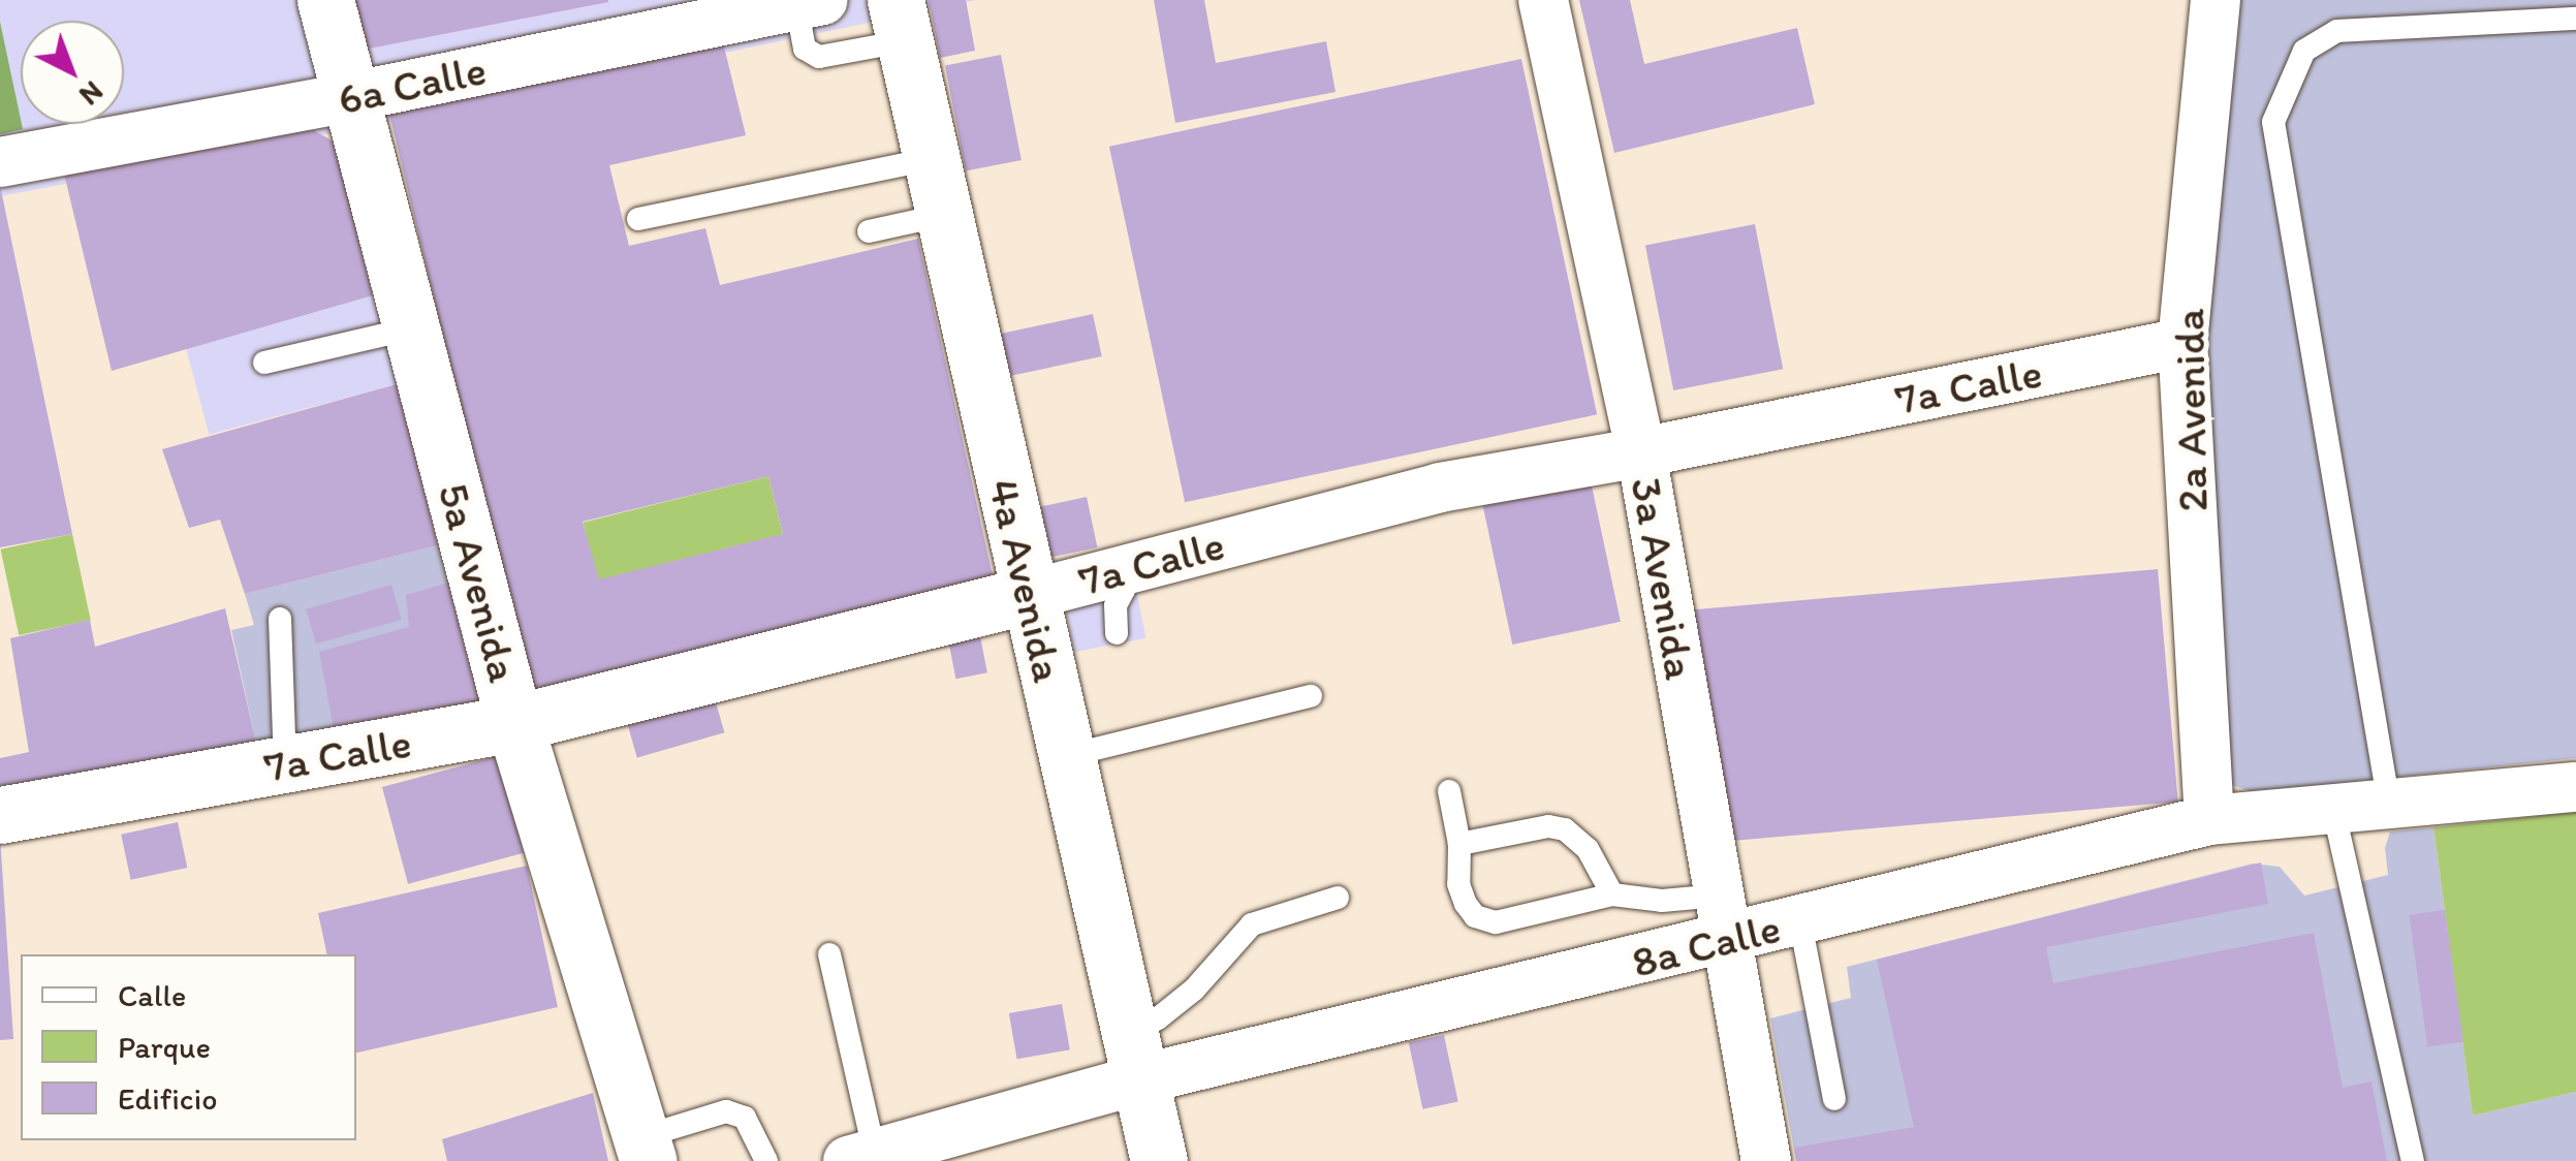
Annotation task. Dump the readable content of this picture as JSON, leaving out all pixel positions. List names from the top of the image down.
{
  "streets": {
    "main road": ["7a Calle", "4a Avenida", "5a Avenida"],
    "street": [
      "6a Calle",
      "2a Avenida",
      "3a Avenida",
      "8a Calle"
    ]
  },
  "crossings": [
    ["6a Calle", "5a Avenida"],
    ["7a Calle", "2a Avenida"],
    ["7a Calle", "3a Avenida"],
    ["7a Calle", "4a Avenida"],
    ["7a Calle", "5a Avenida"],
    ["2a Avenida", "8a Calle"],
    ["3a Avenida", "8a Calle"],
    ["4a Avenida", "8a Calle"]
  ],
  "legend": ["Calle", "Parque", "Edificio"],
  "north": "bottom right"
}
